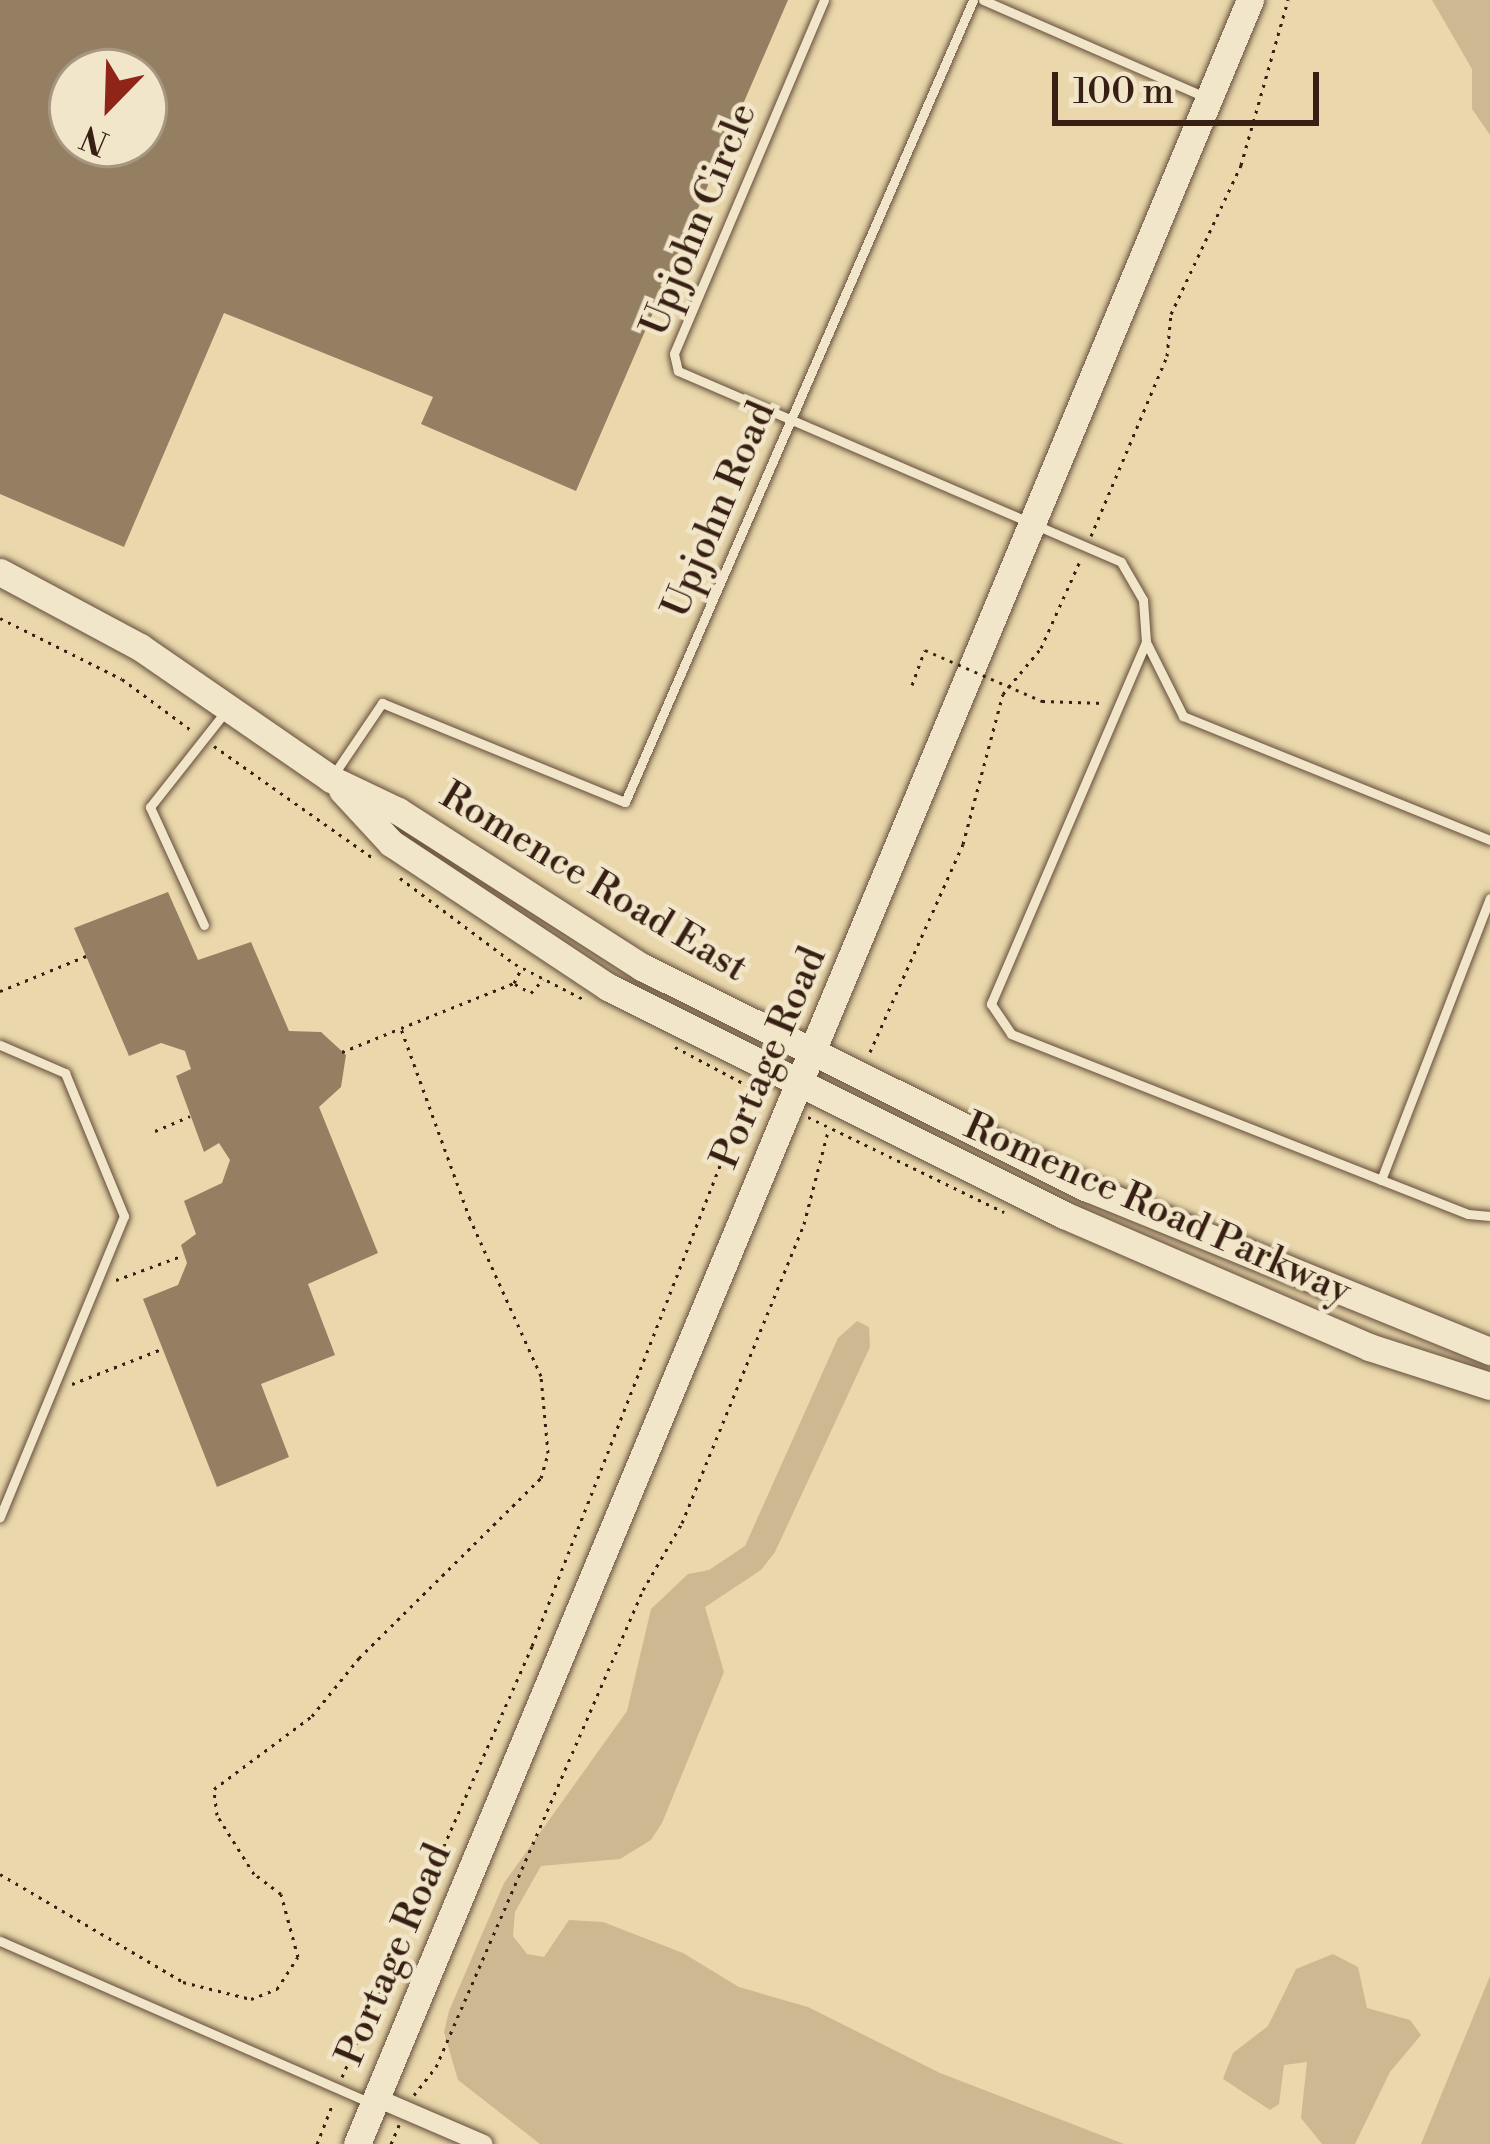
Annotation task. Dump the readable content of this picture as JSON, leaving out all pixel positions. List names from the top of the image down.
{
  "streets": {
    "street": ["Romence Road East", "Portage Road", "Romence Road Parkway"],
    "lane": ["Upjohn Circle", "Upjohn Road"]
  },
  "crossings": [
    ["Upjohn Circle", "Upjohn Road"],
    ["Upjohn Circle", "Portage Road"],
    ["Upjohn Road", "Romence Road East"],
    ["Romence Road East", "Portage Road"],
    ["Romence Road East", "Romence Road Parkway"],
    ["Portage Road", "Romence Road Parkway"]
  ],
  "scale_bar": "100 m",
  "north": "bottom left"
}
